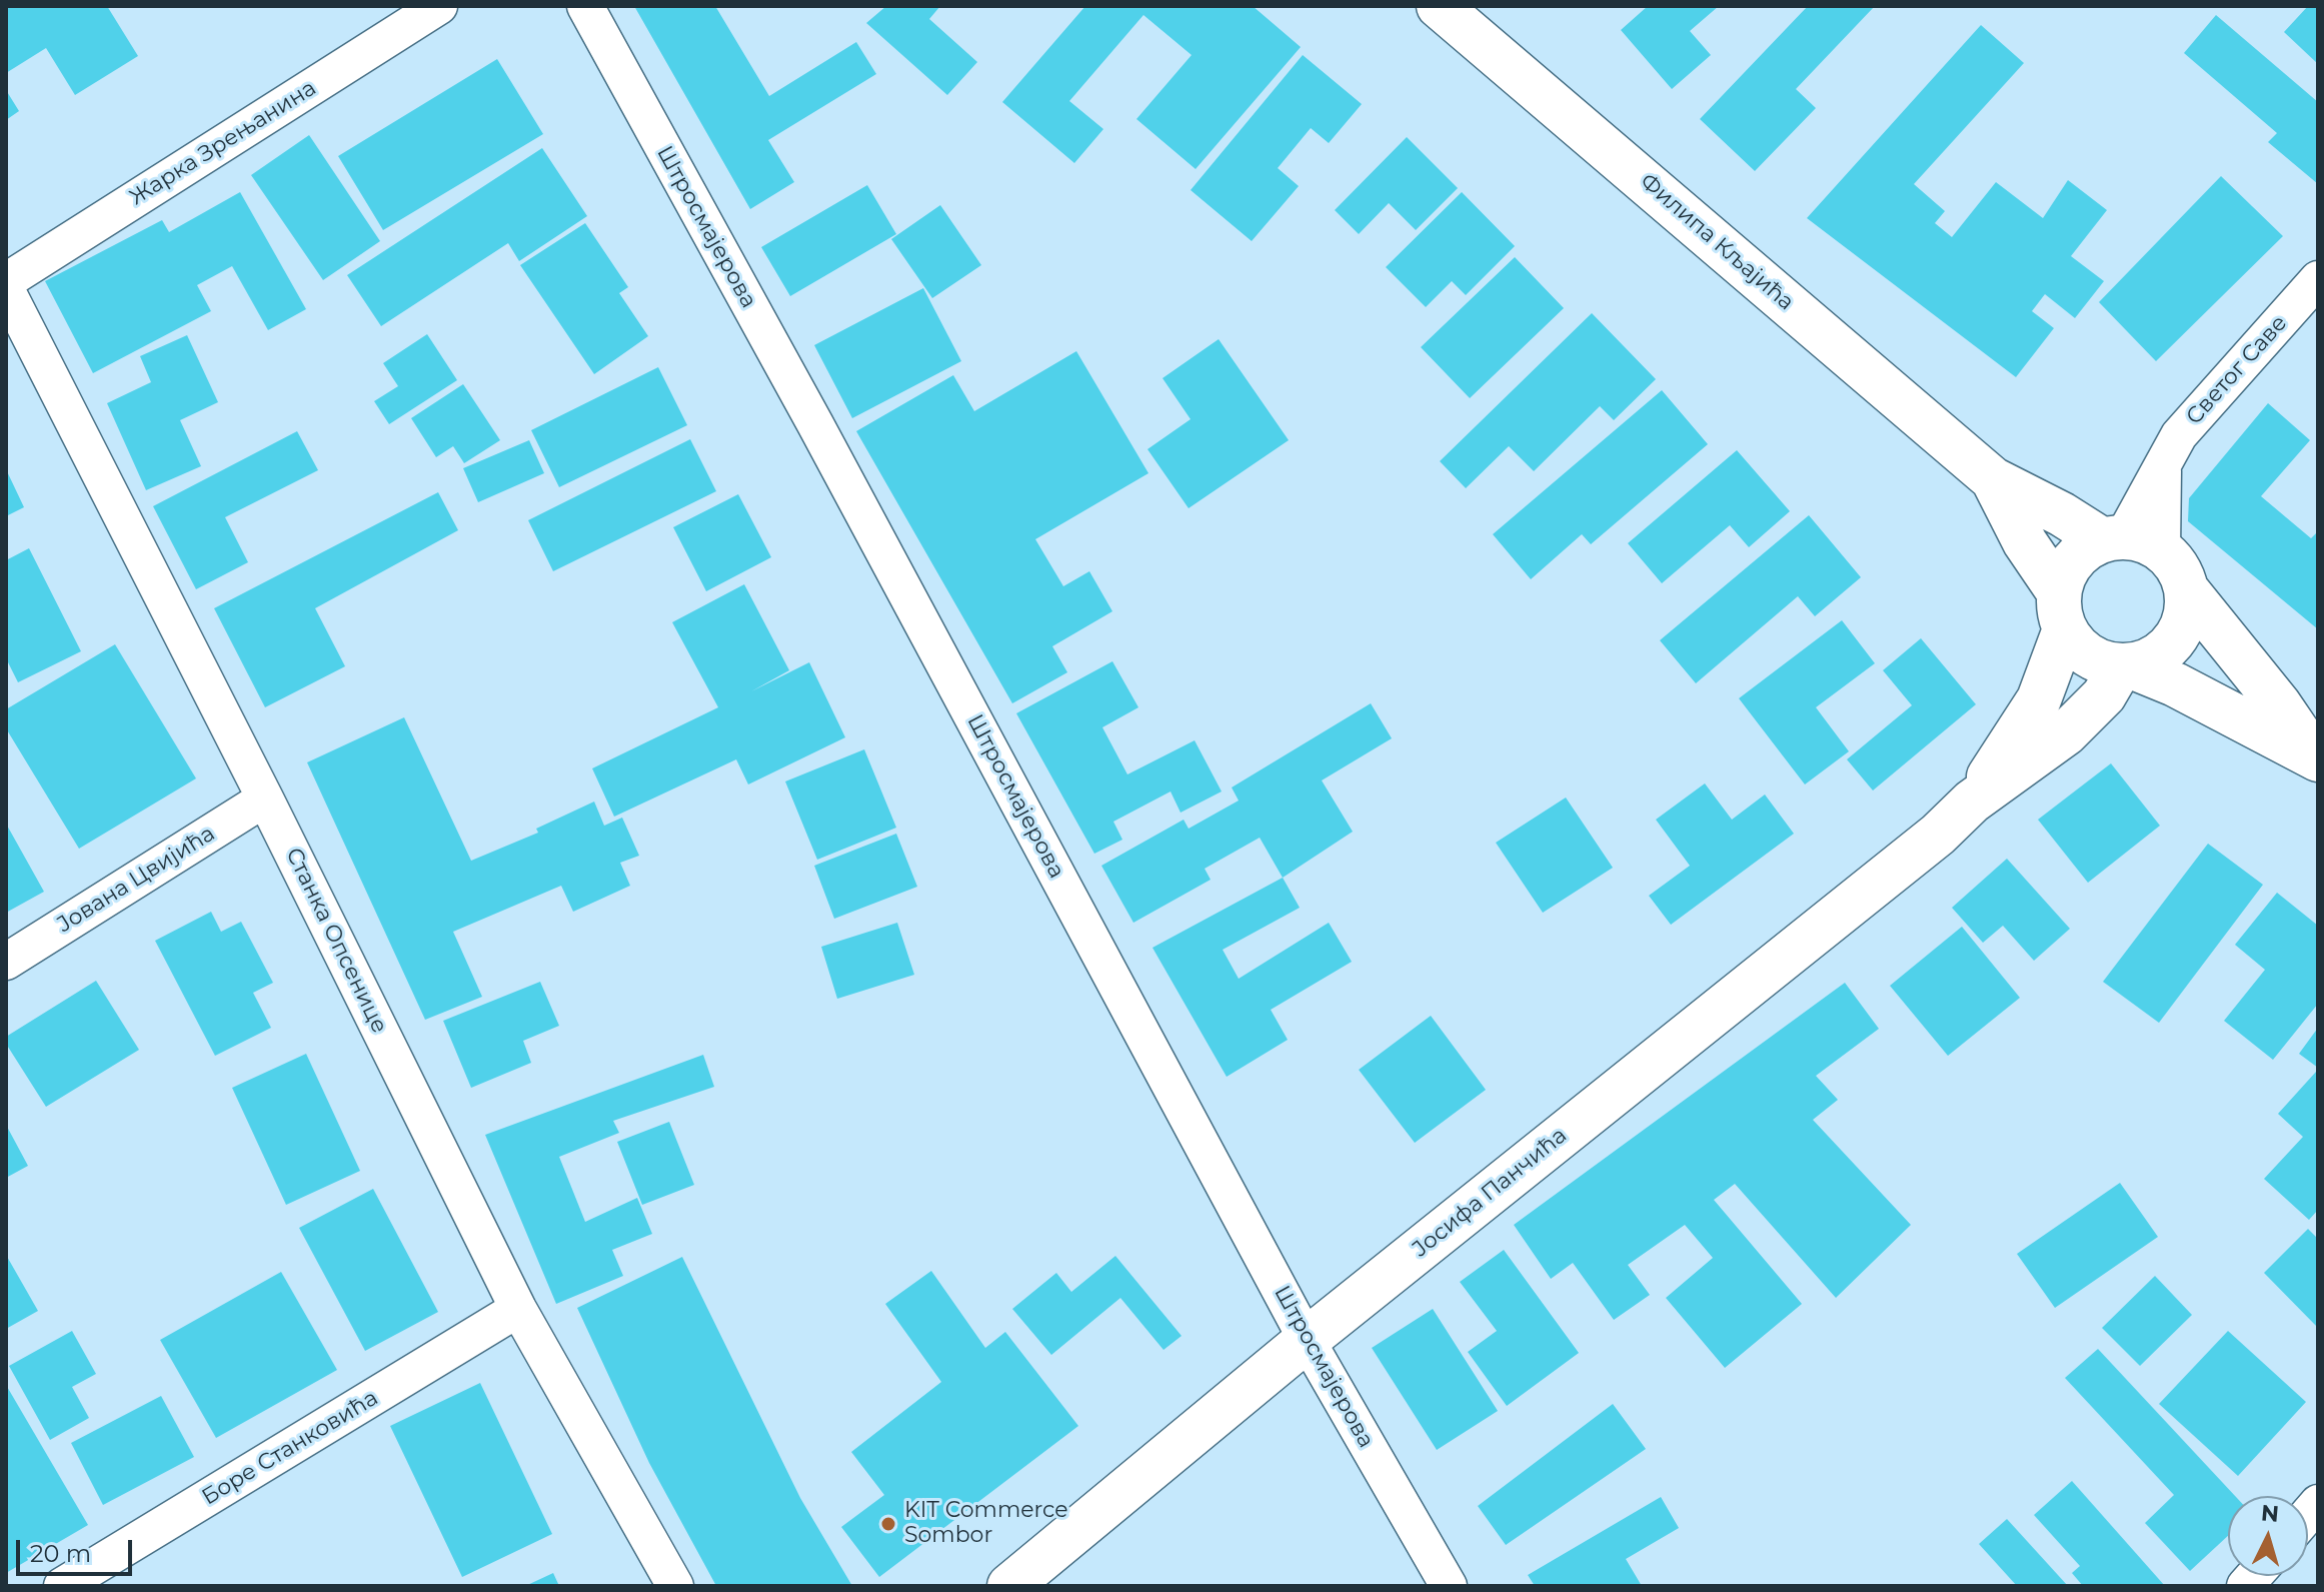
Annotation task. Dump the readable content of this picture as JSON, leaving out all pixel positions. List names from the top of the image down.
{
  "streets": {
    "street": [
      "Жарка Зрењанина",
      "Штросмајерова",
      "Филипа Кљајића",
      "Светог Саве",
      "Јована Цвијића",
      "Станка Опсенице",
      "Јосифа Панчића",
      "Боре Станковића"
    ]
  },
  "crossings": [
    ["Штросмајерова", "Јосифа Панчића"],
    ["Филипа Кљајића", "Светог Саве"],
    ["Филипа Кљајића", "Јосифа Панчића"],
    ["Светог Саве", "Јосифа Панчића"],
    ["Јована Цвијића", "Станка Опсенице"],
    ["Станка Опсенице", "Боре Станковића"]
  ],
  "places": ["KIT Commerce Sombor"],
  "scale_bar": "20 m",
  "north": "top"
}
